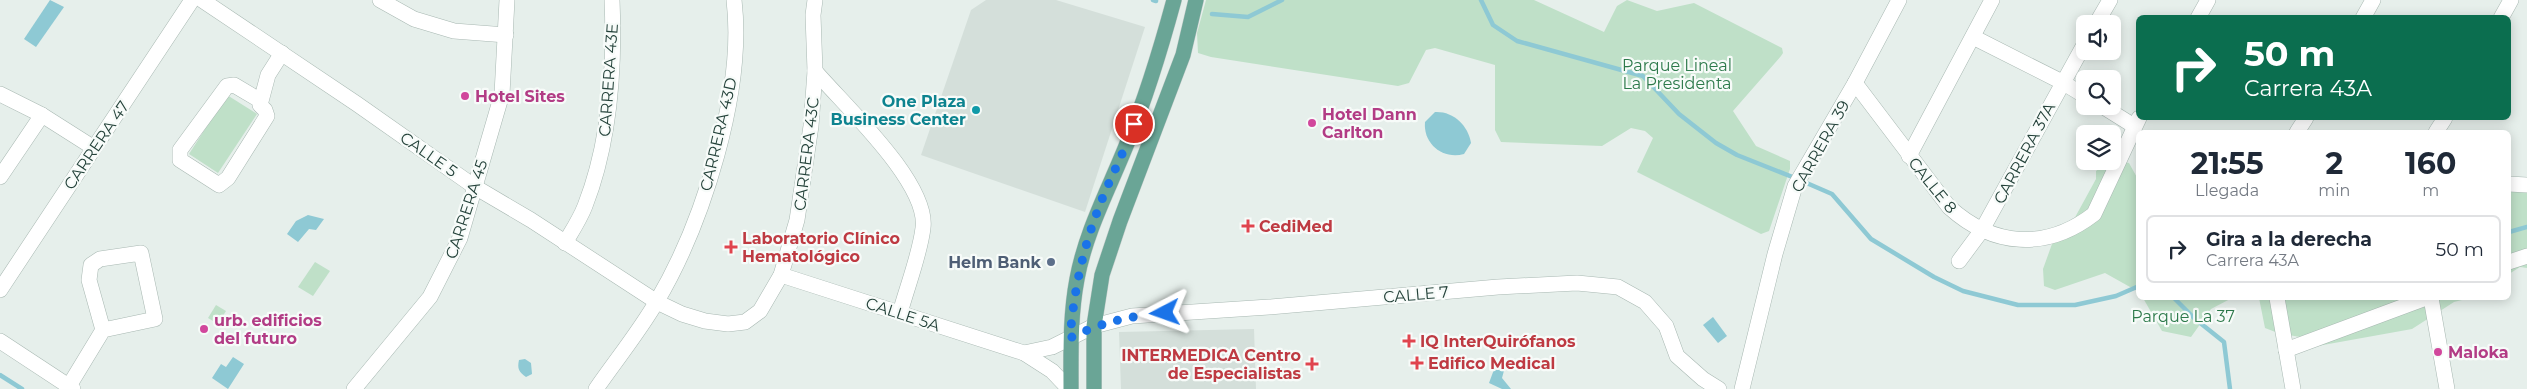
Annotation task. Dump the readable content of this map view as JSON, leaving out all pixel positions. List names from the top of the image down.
{
  "streets": {
    "street": [
      "CARRERA 43E",
      "CARRERA 43D",
      "CARRERA 47",
      "CARRERA 39",
      "CARRERA 37A",
      "CALLE 5",
      "CARRERA 43C",
      "CALLE 8",
      "CARRERA 45",
      "CALLE 7",
      "CALLE 5A"
    ]
  },
  "crossings": [
    ["CARRERA 43E", "CALLE 5"],
    ["CARRERA 43D", "CALLE 5"],
    ["CARRERA 39", "CALLE 8"],
    ["CARRERA 37A", "CALLE 8"],
    ["CALLE 5", "CARRERA 43C"],
    ["CALLE 5", "CARRERA 45"],
    ["CARRERA 43C", "CALLE 5A"],
    ["CALLE 7", "CALLE 5A"]
  ],
  "parks": ["Parque Lineal La Presidenta", "Parque La 37"],
  "places": {
    "other": [
      "Hotel Sites",
      "One Plaza Business Center",
      "Hotel Dann Carlton",
      "Helm Bank",
      "urb. edificios del futuro",
      "Maloka"
    ],
    "health": [
      "CediMed",
      "Laboratorio Clínico Hematológico",
      "IQ InterQuirófanos",
      "Edifico Medical",
      "INTERMEDICA Centro de Especialistas"
    ]
  },
  "page": {
    "turn": ["50 m", "Carrera 43A"],
    "eta": [
      "21:55",
      "Llegada",
      "2",
      "min",
      "160",
      "m"
    ],
    "list": [
      {
        "name": "Gira a la derecha",
        "note": "Carrera 43A",
        "value": "50 m"
      }
    ]
  }
}
